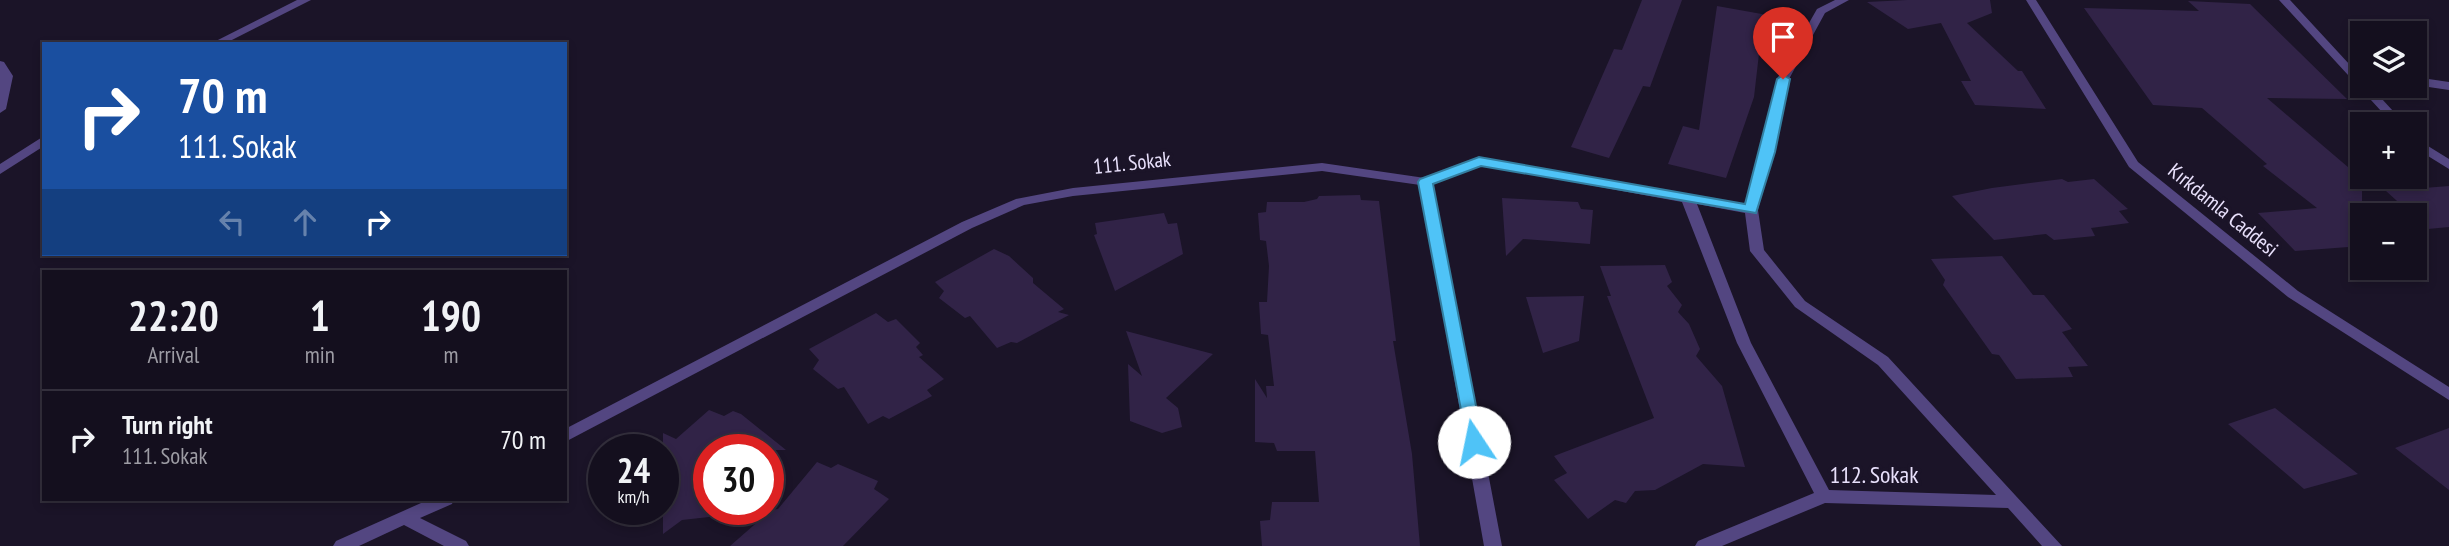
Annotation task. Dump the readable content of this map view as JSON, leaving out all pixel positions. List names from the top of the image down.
{
  "streets": {
    "street": ["111. Sokak", "Kırkdamla Caddesi", "112. Sokak"]
  },
  "page": {
    "map_buttons": ["+", "−"],
    "turn": ["70 m", "111. Sokak"],
    "eta": [
      "22:20",
      "Arrival",
      "1",
      "min",
      "190",
      "m"
    ],
    "list": [
      {
        "name": "Turn right",
        "note": "111. Sokak",
        "value": "70 m"
      }
    ],
    "speed": "24 km/h",
    "limit": "30"
  }
}
